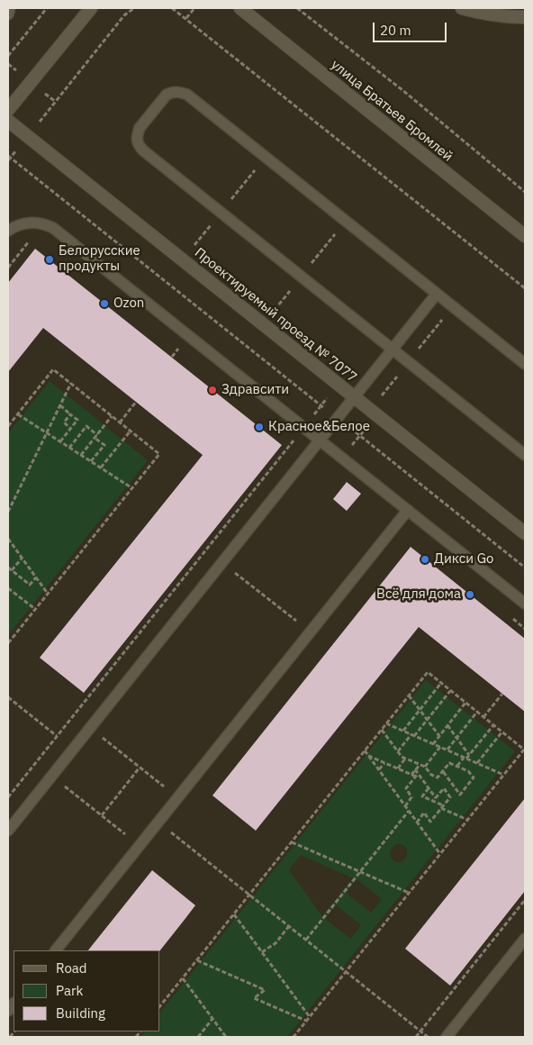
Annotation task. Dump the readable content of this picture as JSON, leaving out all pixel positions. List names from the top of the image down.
{
  "streets": {
    "street": ["улица Братьев Бромлей", "Проектируемый проезд № 7077"]
  },
  "places": [
    "Белорусские продукты",
    "Ozon",
    "Здравсити",
    "Красное&Белое",
    "Дикси Go",
    "Всё для дома"
  ],
  "legend": ["Road", "Park", "Building"],
  "scale_bar": "20 m"
}
